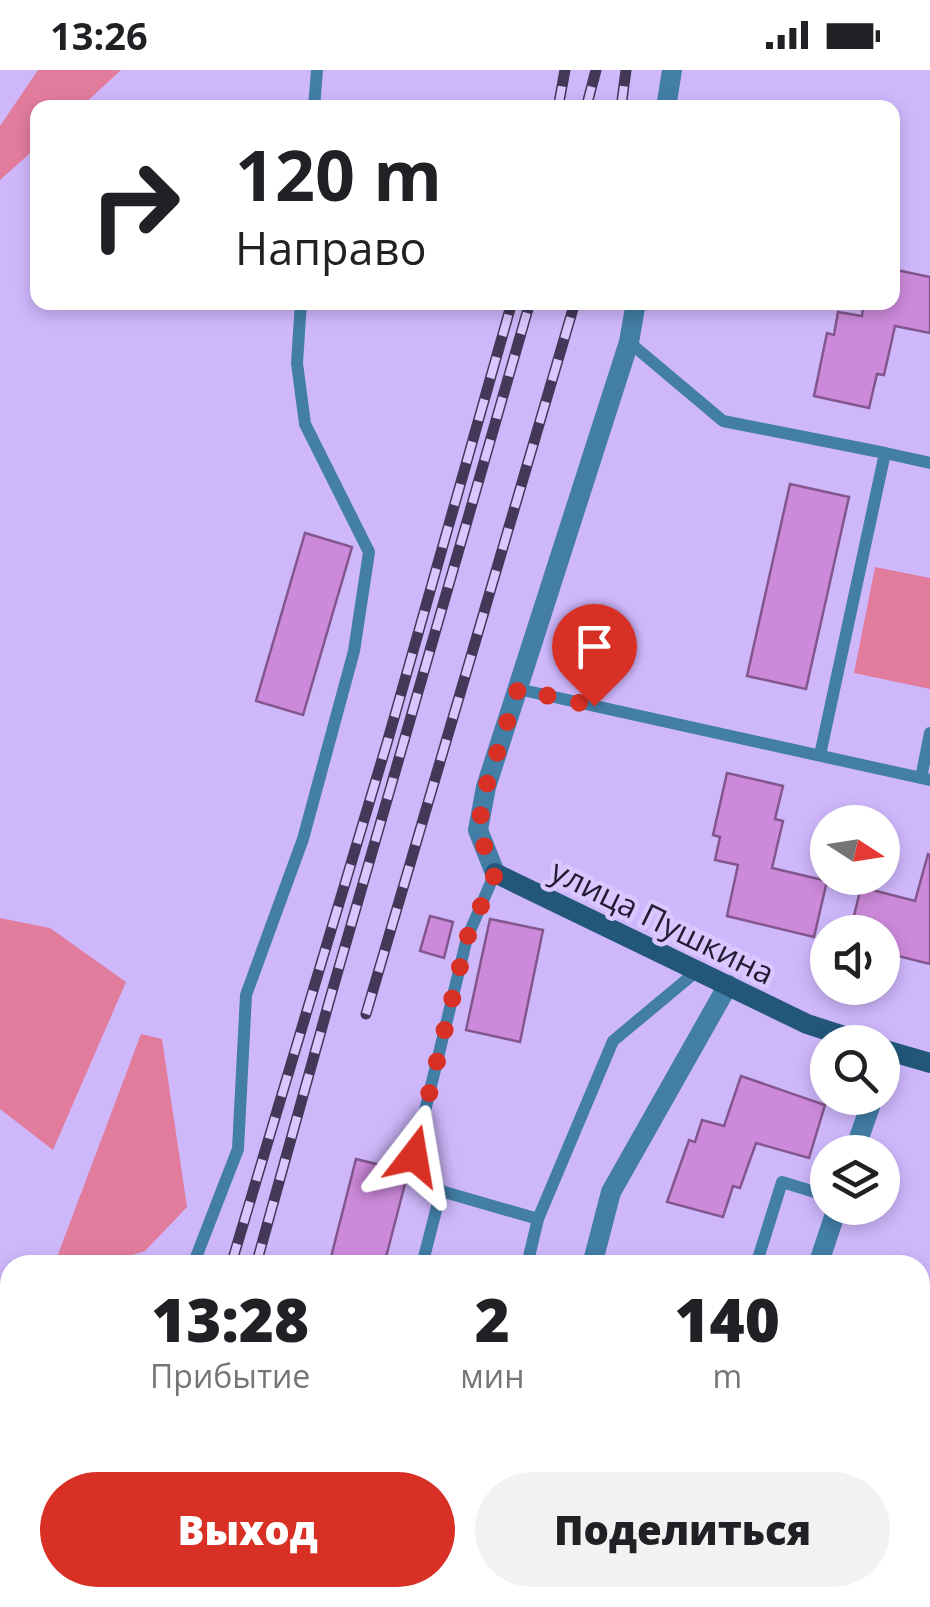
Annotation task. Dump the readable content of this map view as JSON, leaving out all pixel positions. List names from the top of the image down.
{
  "streets": {
    "street": ["улица Пушкина"]
  },
  "north": "right",
  "page": {
    "status": "13:26",
    "turn": ["120 m", "Направо"],
    "eta": [
      "13:28",
      "Прибытие",
      "2",
      "мин",
      "140",
      "m"
    ],
    "buttons": ["Выход", "Поделиться"]
  }
}
